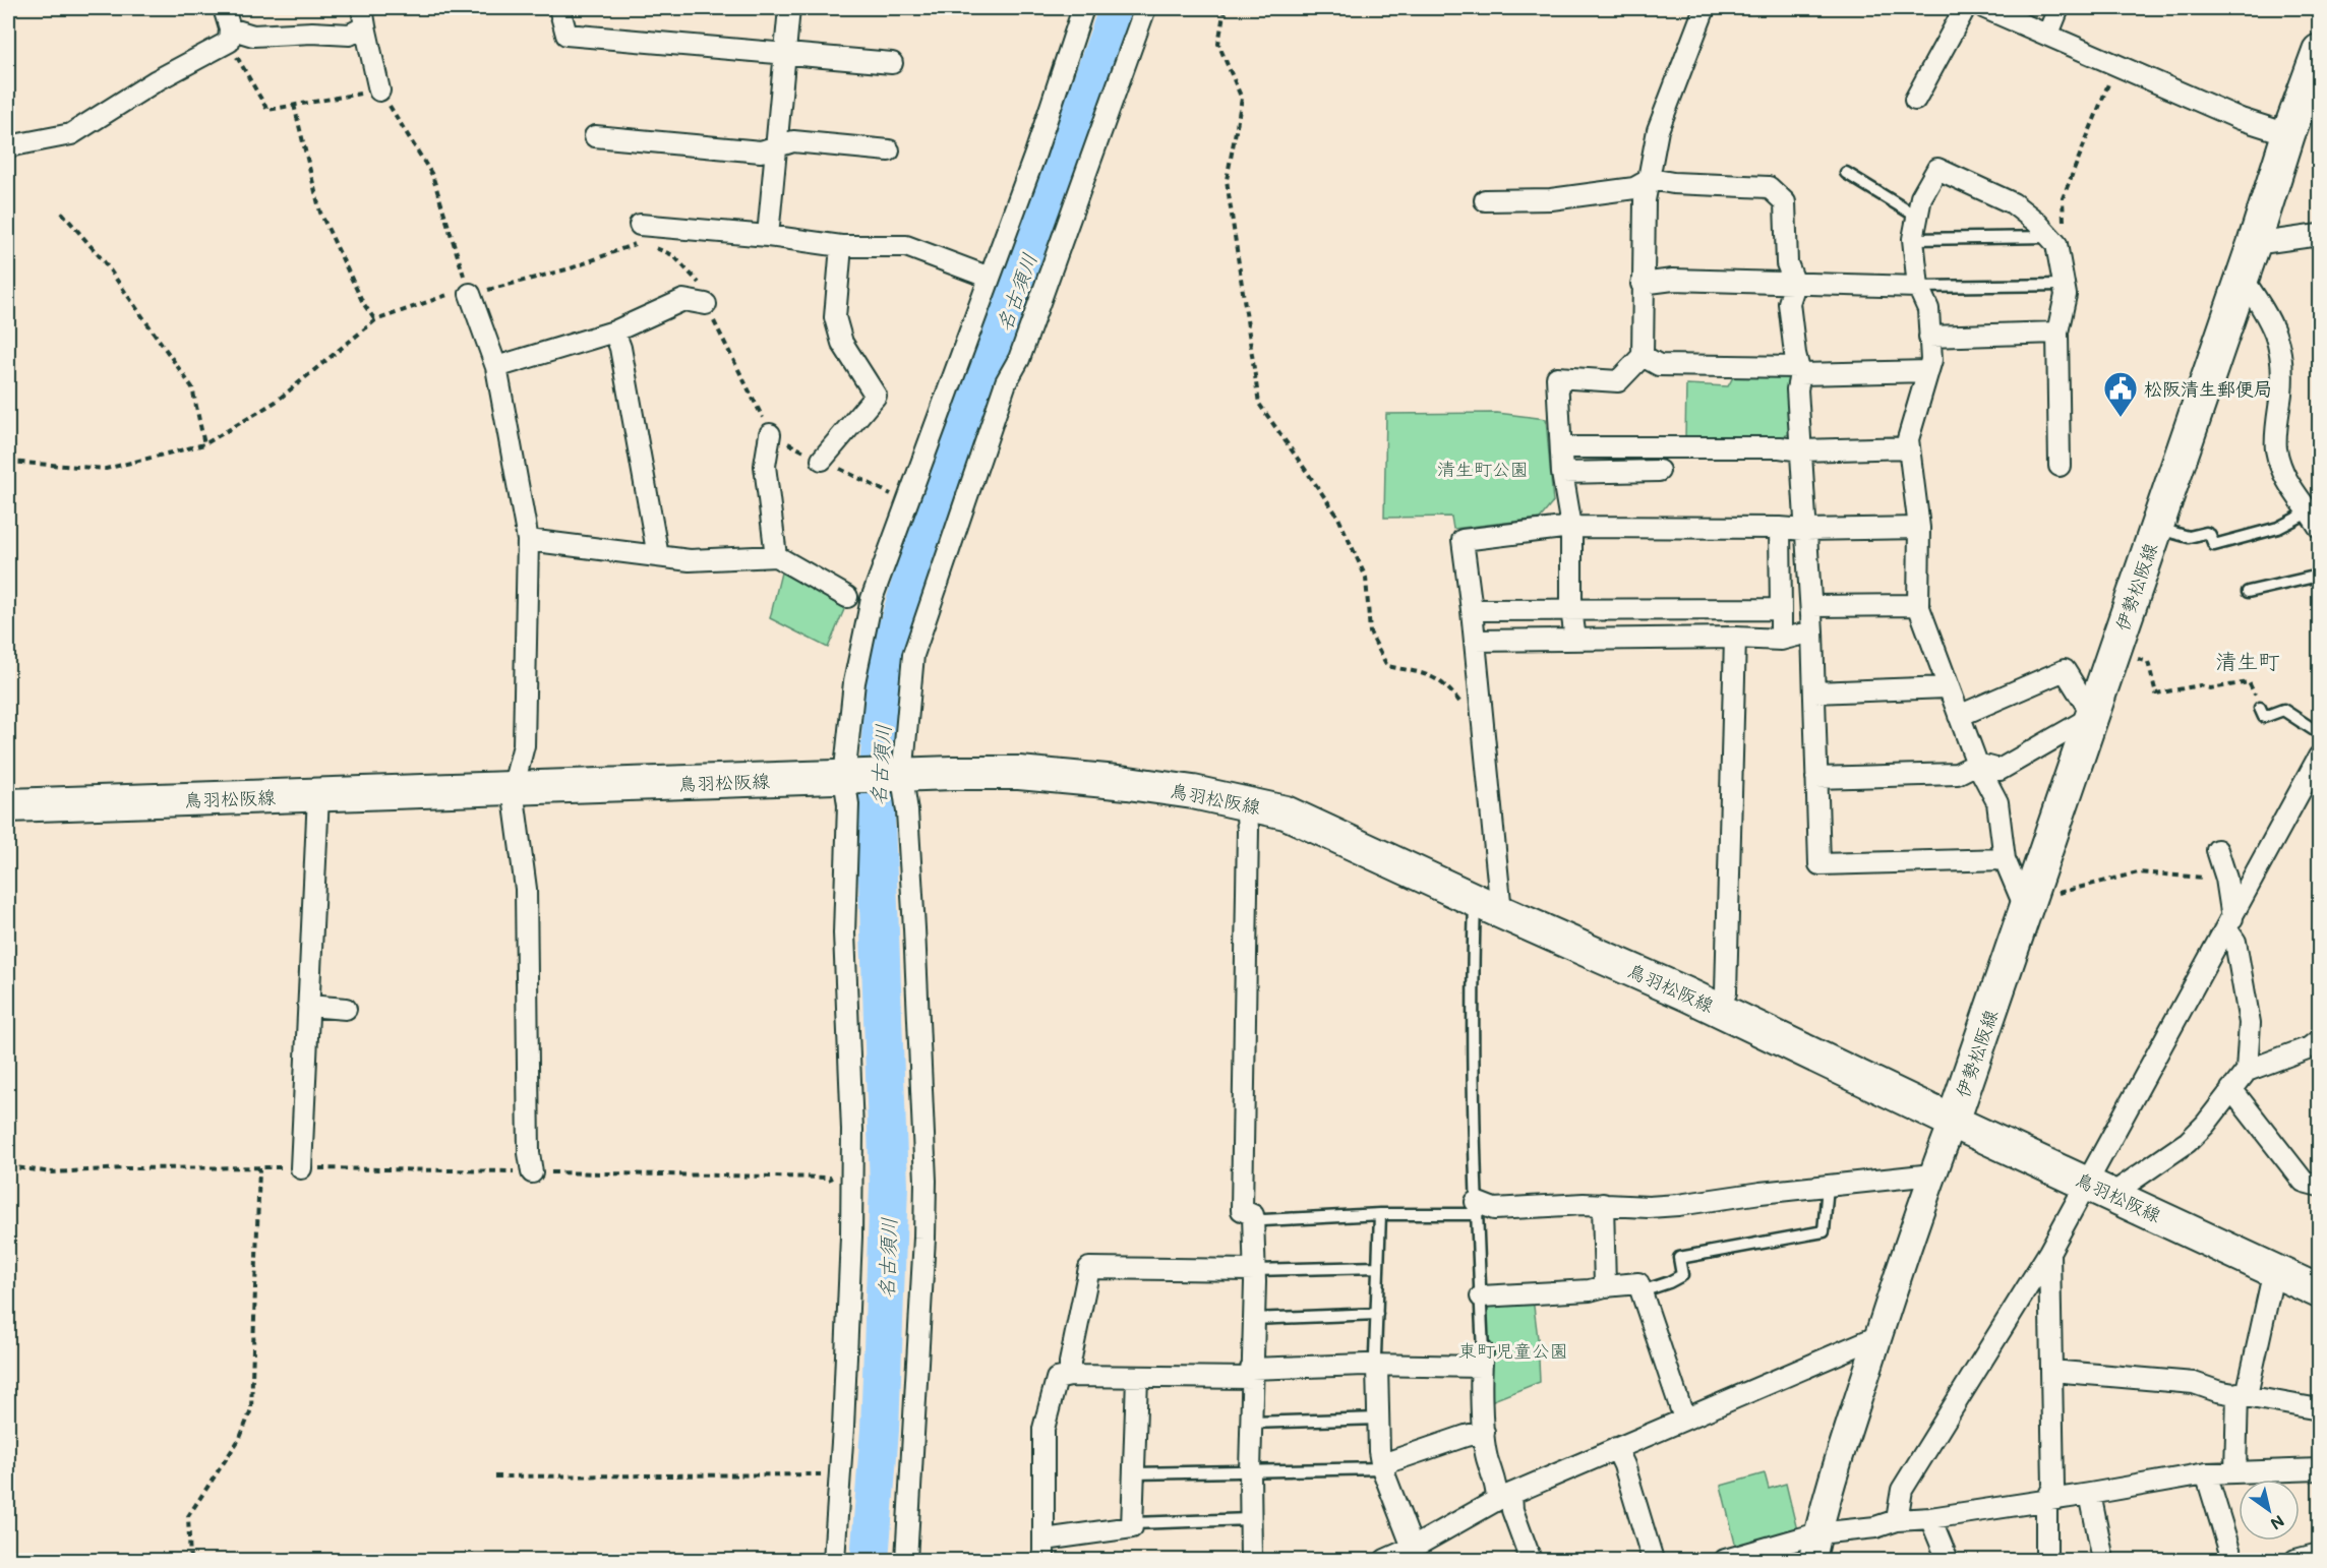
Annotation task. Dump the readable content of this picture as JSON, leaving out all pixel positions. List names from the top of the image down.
{
  "streets": {
    "main road": ["伊勢松阪線", "鳥羽松阪線"]
  },
  "crossings": [
    ["伊勢松阪線", "鳥羽松阪線"]
  ],
  "districts": ["清生町"],
  "water": ["名古須川"],
  "parks": ["清生町公園", "東町児童公園"],
  "places": {
    "public building": ["松阪清生郵便局"]
  },
  "north": "bottom right"
}
